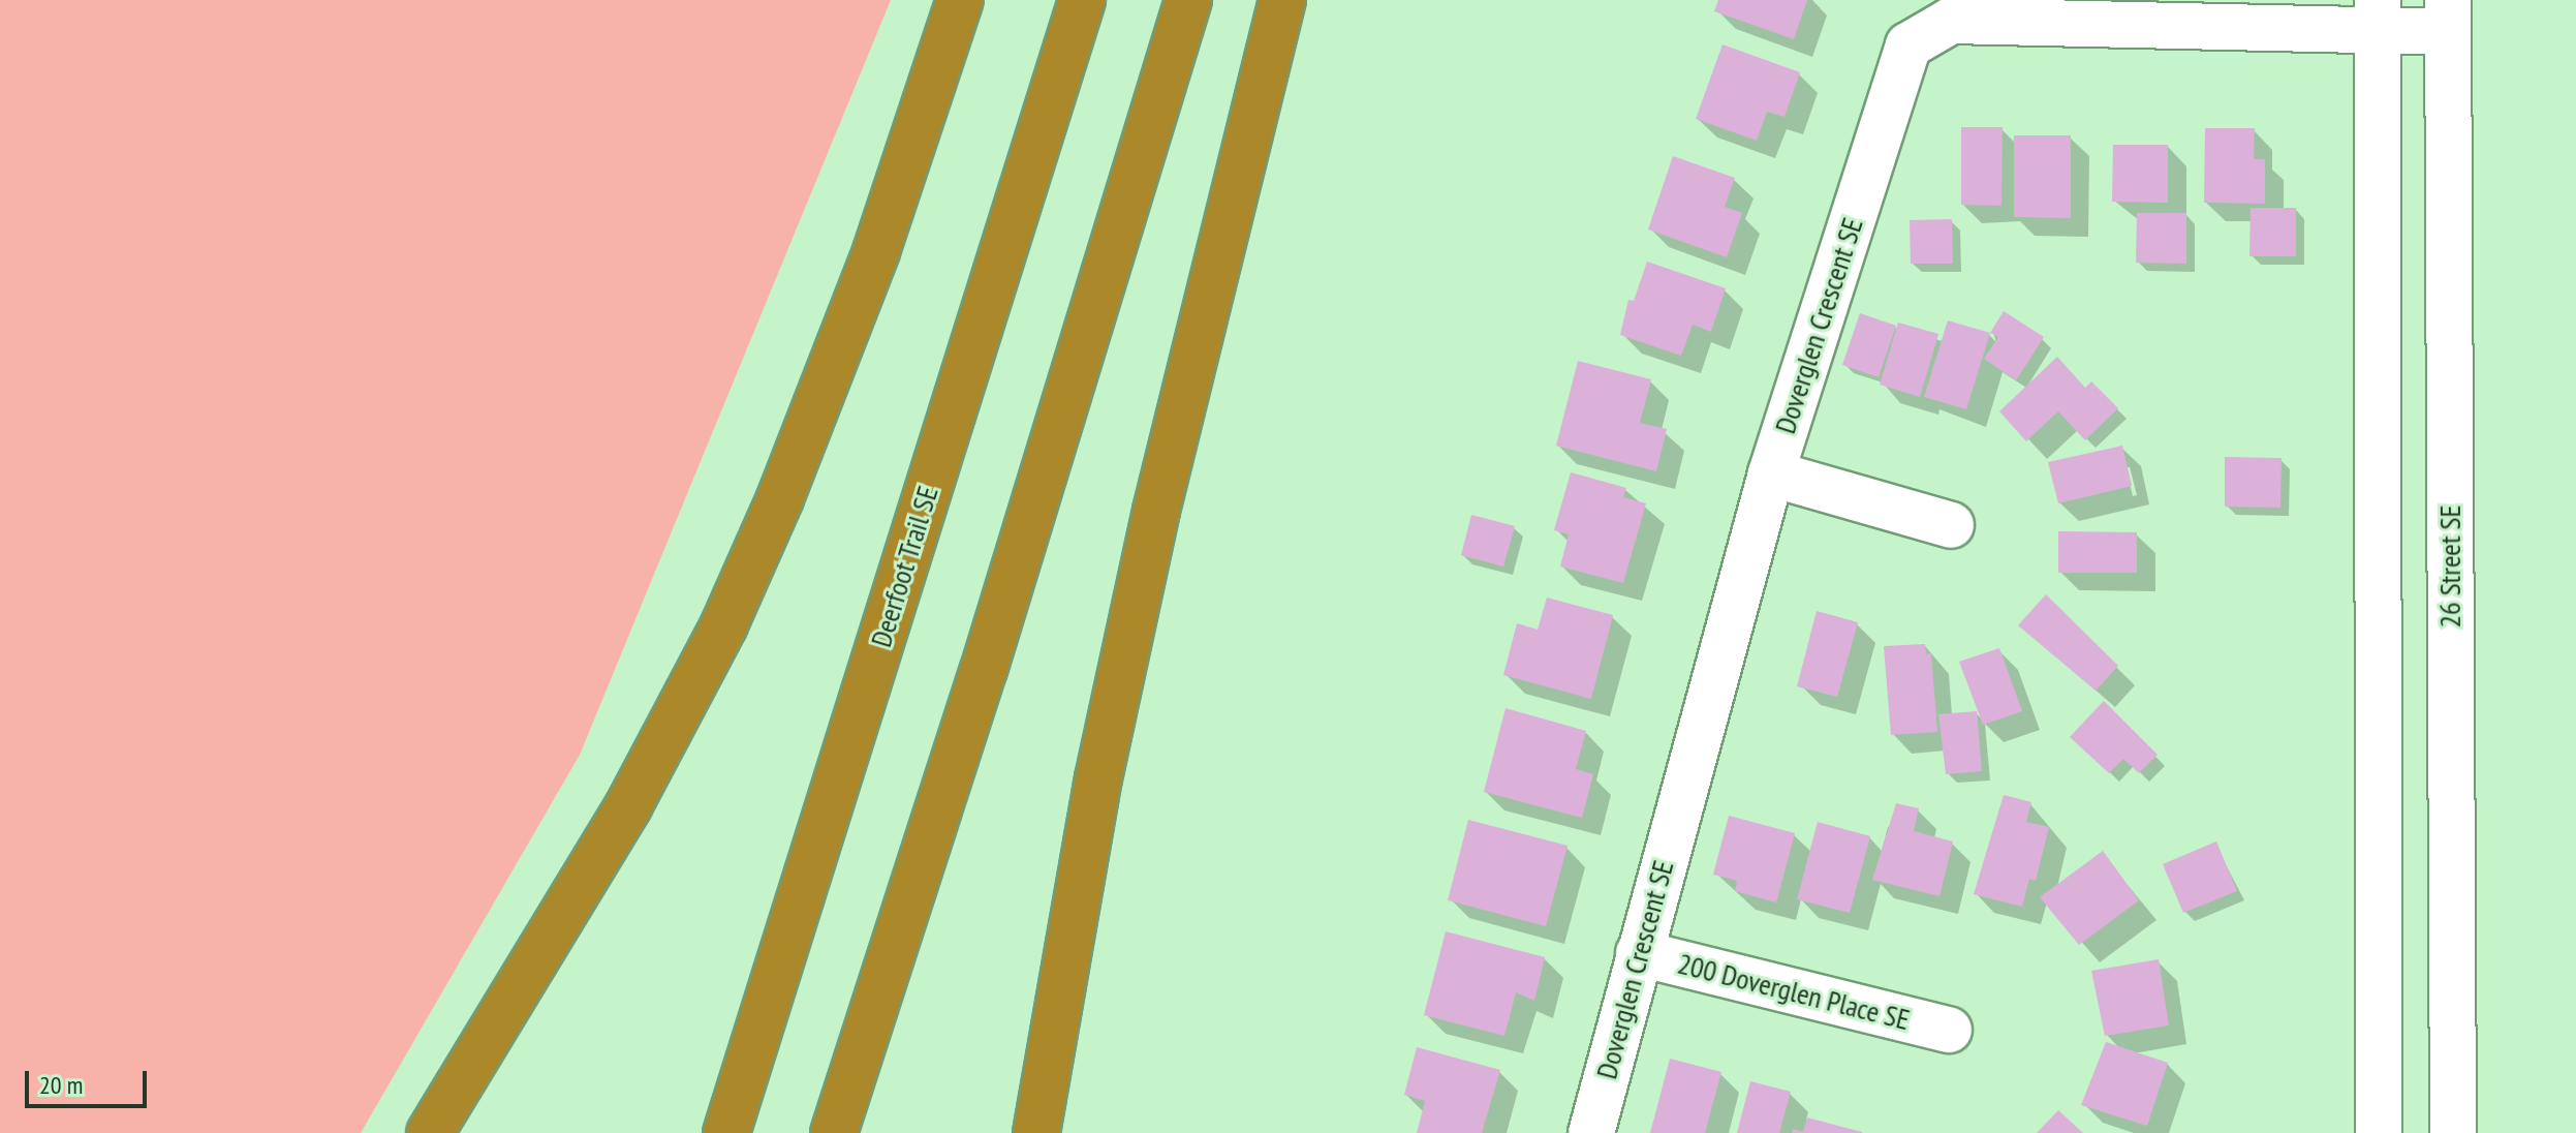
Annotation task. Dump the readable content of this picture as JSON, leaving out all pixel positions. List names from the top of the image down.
{
  "streets": {
    "highway": ["Deerfoot Trail SE"],
    "street": ["Doverglen Crescent SE", "26 Street SE", "200 Doverglen Place SE"]
  },
  "crossings": [
    ["Doverglen Crescent SE", "26 Street SE"],
    ["Doverglen Crescent SE", "200 Doverglen Place SE"]
  ],
  "scale_bar": "20 m"
}
